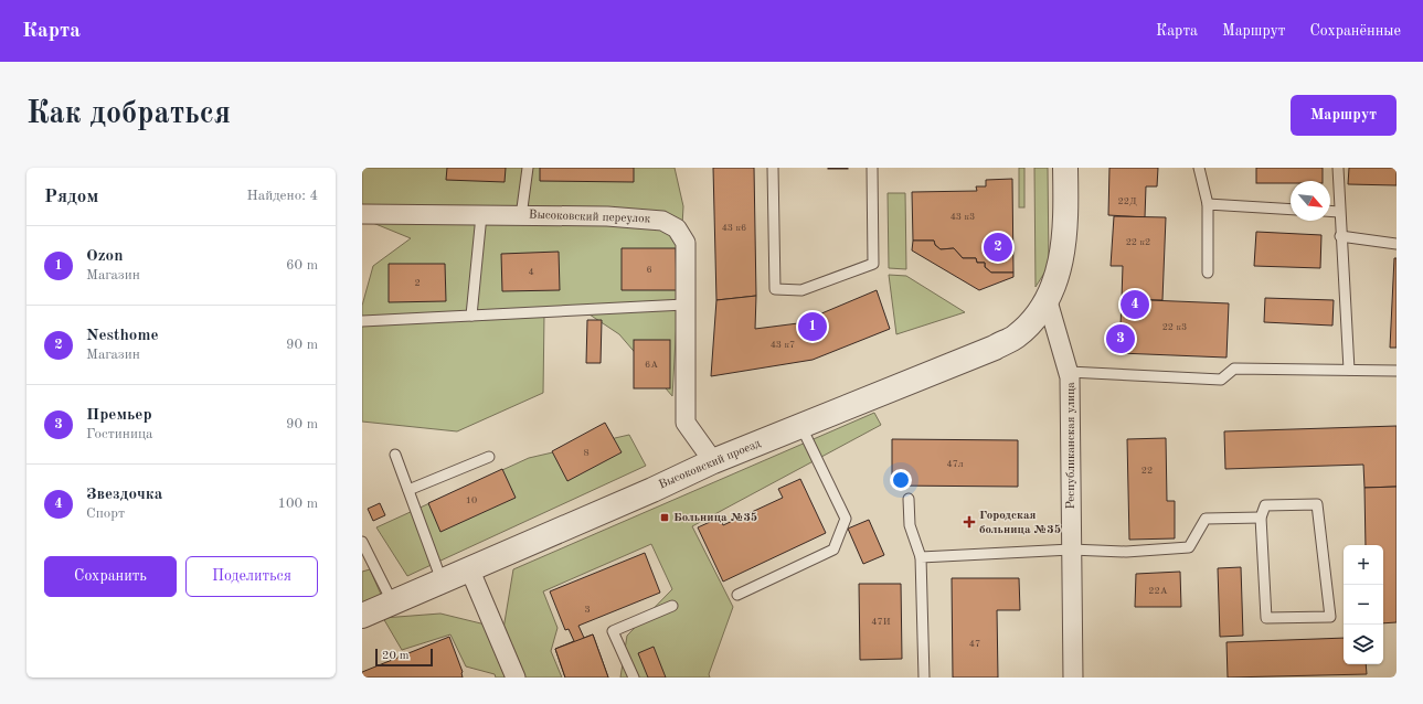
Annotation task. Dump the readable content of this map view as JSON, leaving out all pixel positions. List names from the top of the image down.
{
  "streets": {
    "street": ["Высоковский переулок", "Республиканская улица", "Высоковский проезд"]
  },
  "crossings": [
    ["Высоковский переулок", "Высоковский проезд"],
    ["Республиканская улица", "Высоковский проезд"]
  ],
  "places": {
    "transit": ["Больница №35"],
    "health": ["Городская больница №35"]
  },
  "house_numbers": [
    "22Д",
    "43 к3",
    "43 к6",
    "22 к2",
    "6",
    "4",
    "2",
    "22 к3",
    "43 к7",
    "6А",
    "8",
    "47л",
    "22",
    "10",
    "22А",
    "3",
    "47И",
    "47"
  ],
  "scale_bar": "20 m",
  "north": "bottom right",
  "page": {
    "header": "Карта",
    "nav": ["Карта", "Маршрут", "Сохранённые"],
    "buttons": [
      "Маршрут",
      ["Сохранить", "Поделиться"]
    ],
    "title": "Как добраться",
    "heading": ["Рядом", "Найдено: 4"],
    "list": [
      {
        "mark": "1",
        "name": "Ozon",
        "note": "Магазин",
        "value": "60 m"
      },
      {
        "mark": "2",
        "name": "Nesthome",
        "note": "Магазин",
        "value": "90 m"
      },
      {
        "mark": "3",
        "name": "Премьер",
        "note": "Гостиница",
        "value": "90 m"
      },
      {
        "mark": "4",
        "name": "Звездочка",
        "note": "Спорт",
        "value": "100 m"
      }
    ],
    "pins": [
      "2",
      "4",
      "1",
      "3"
    ],
    "map_buttons": ["+", "−"],
    "scale": "20 m"
  }
}
